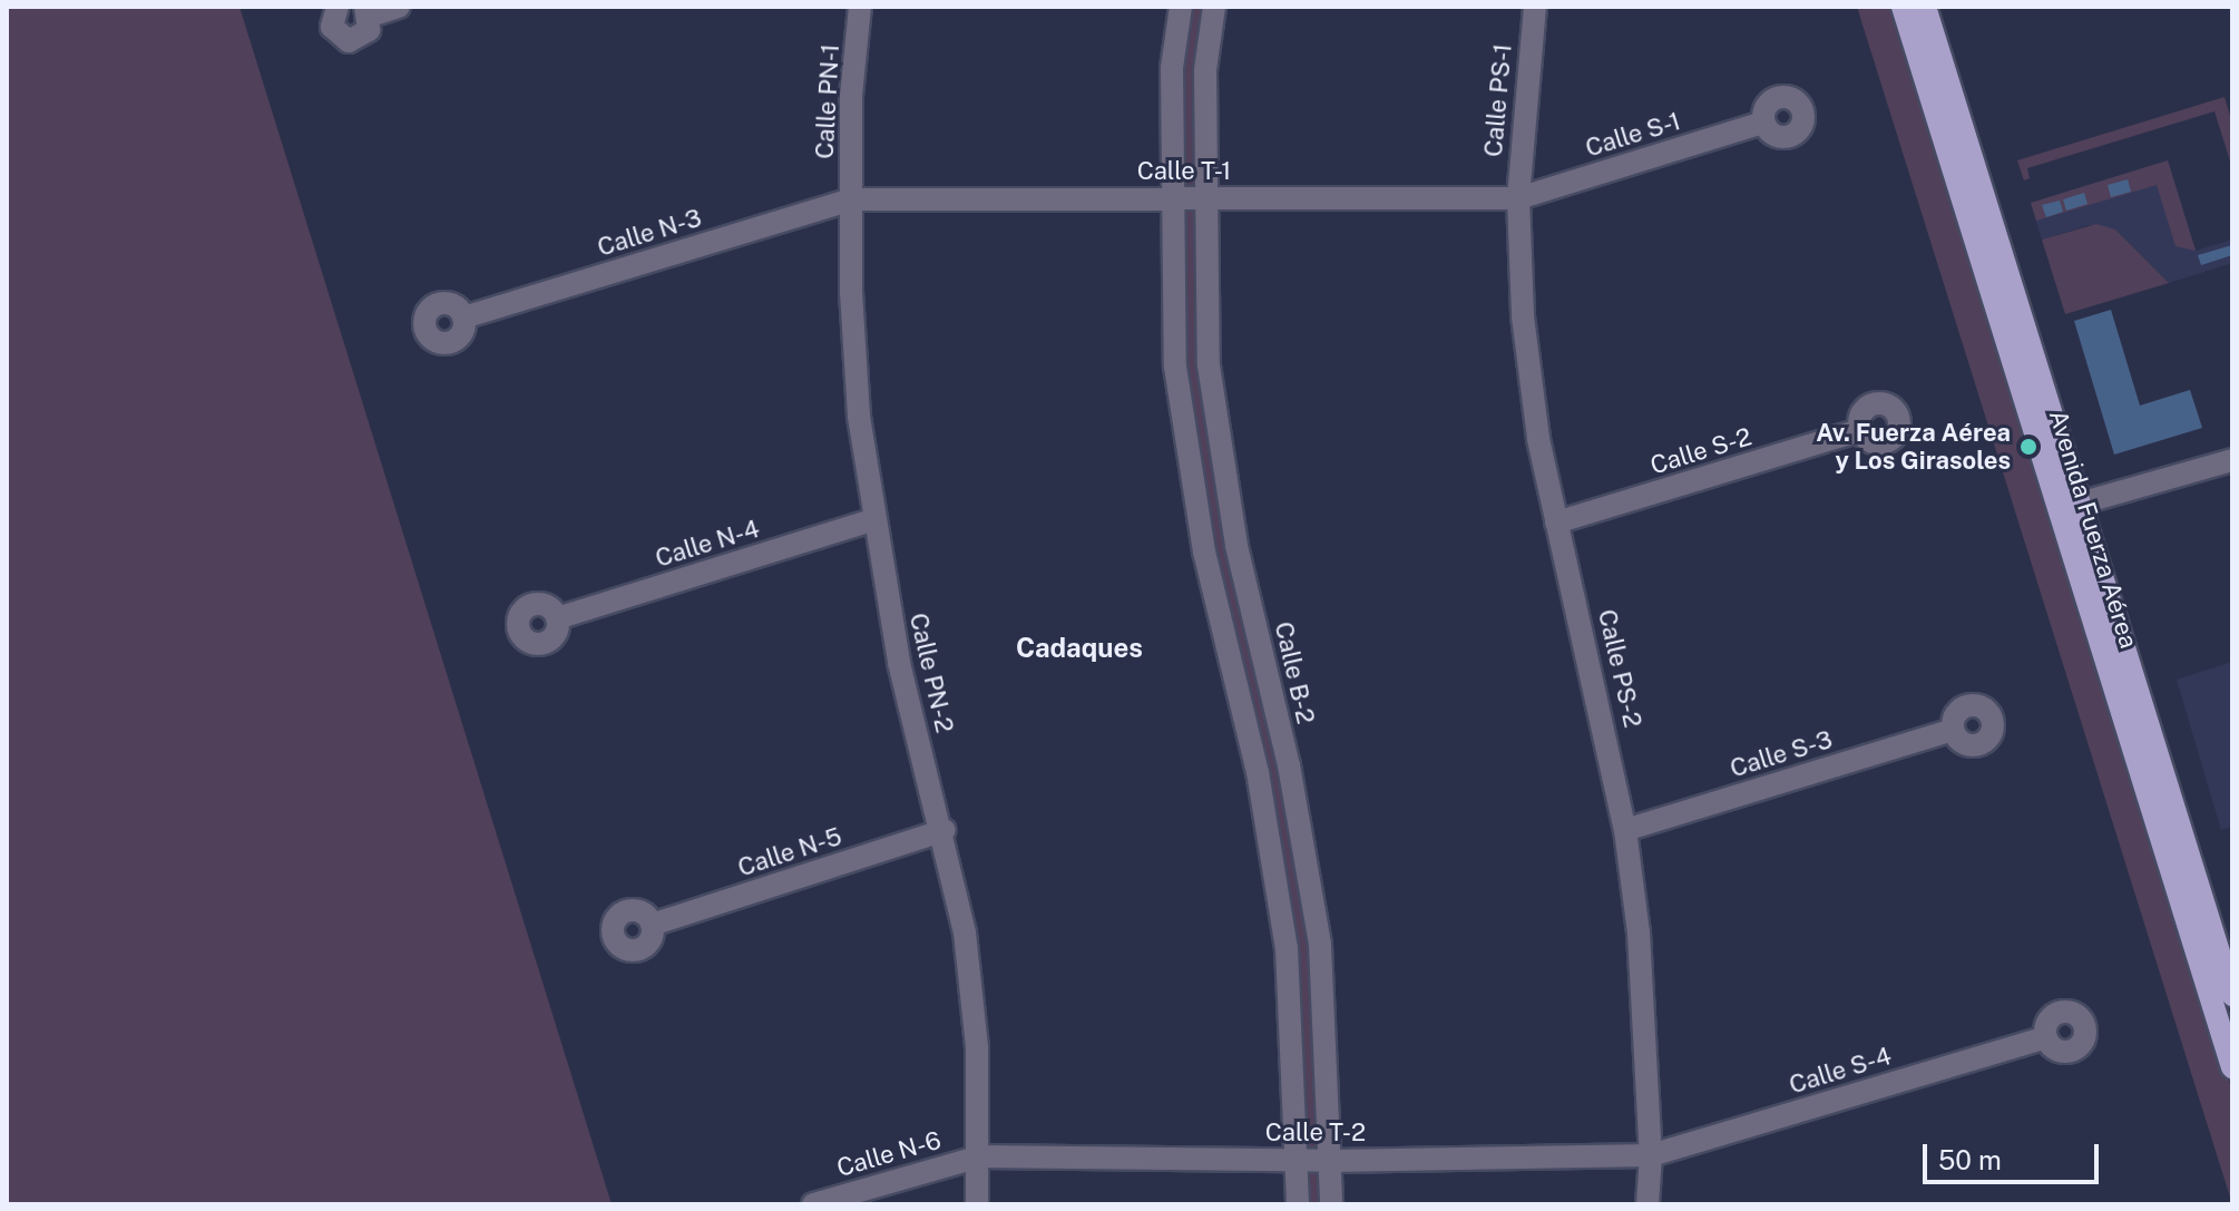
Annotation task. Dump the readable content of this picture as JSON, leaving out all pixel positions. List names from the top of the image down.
{
  "streets": {
    "main road": ["Avenida Fuerza Aérea"],
    "street": [
      "Calle PS-1",
      "Calle PN-1",
      "Calle S-1",
      "Calle T-1",
      "Calle N-3",
      "Calle S-2",
      "Calle N-4",
      "Calle PS-2",
      "Calle PN-2",
      "Calle B-2",
      "Calle S-3",
      "Calle N-5",
      "Calle S-4",
      "Calle T-2",
      "Calle N-6"
    ]
  },
  "crossings": [
    ["Calle PS-1", "Calle S-1"],
    ["Calle PS-1", "Calle T-1"],
    ["Calle PS-1", "Calle PS-2"],
    ["Calle PN-1", "Calle T-1"],
    ["Calle PN-1", "Calle N-3"],
    ["Calle PN-1", "Calle PN-2"],
    ["Calle S-1", "Calle T-1"],
    ["Calle S-1", "Calle PS-2"],
    ["Calle T-1", "Calle N-3"],
    ["Calle T-1", "Calle PS-2"],
    ["Calle T-1", "Calle PN-2"],
    ["Calle T-1", "Calle B-2"],
    ["Calle N-3", "Calle PN-2"],
    ["Calle S-2", "Calle PS-2"],
    ["Calle N-4", "Calle PN-2"],
    ["Calle PS-2", "Calle S-3"],
    ["Calle PS-2", "Calle S-4"],
    ["Calle PS-2", "Calle T-2"],
    ["Calle PN-2", "Calle N-5"],
    ["Calle PN-2", "Calle T-2"],
    ["Calle PN-2", "Calle N-6"],
    ["Calle B-2", "Calle T-2"],
    ["Calle S-4", "Calle T-2"],
    ["Calle T-2", "Calle N-6"]
  ],
  "districts": ["Cadaques"],
  "places": ["Av. Fuerza Aérea y Los Girasoles"],
  "scale_bar": "50 m"
}
